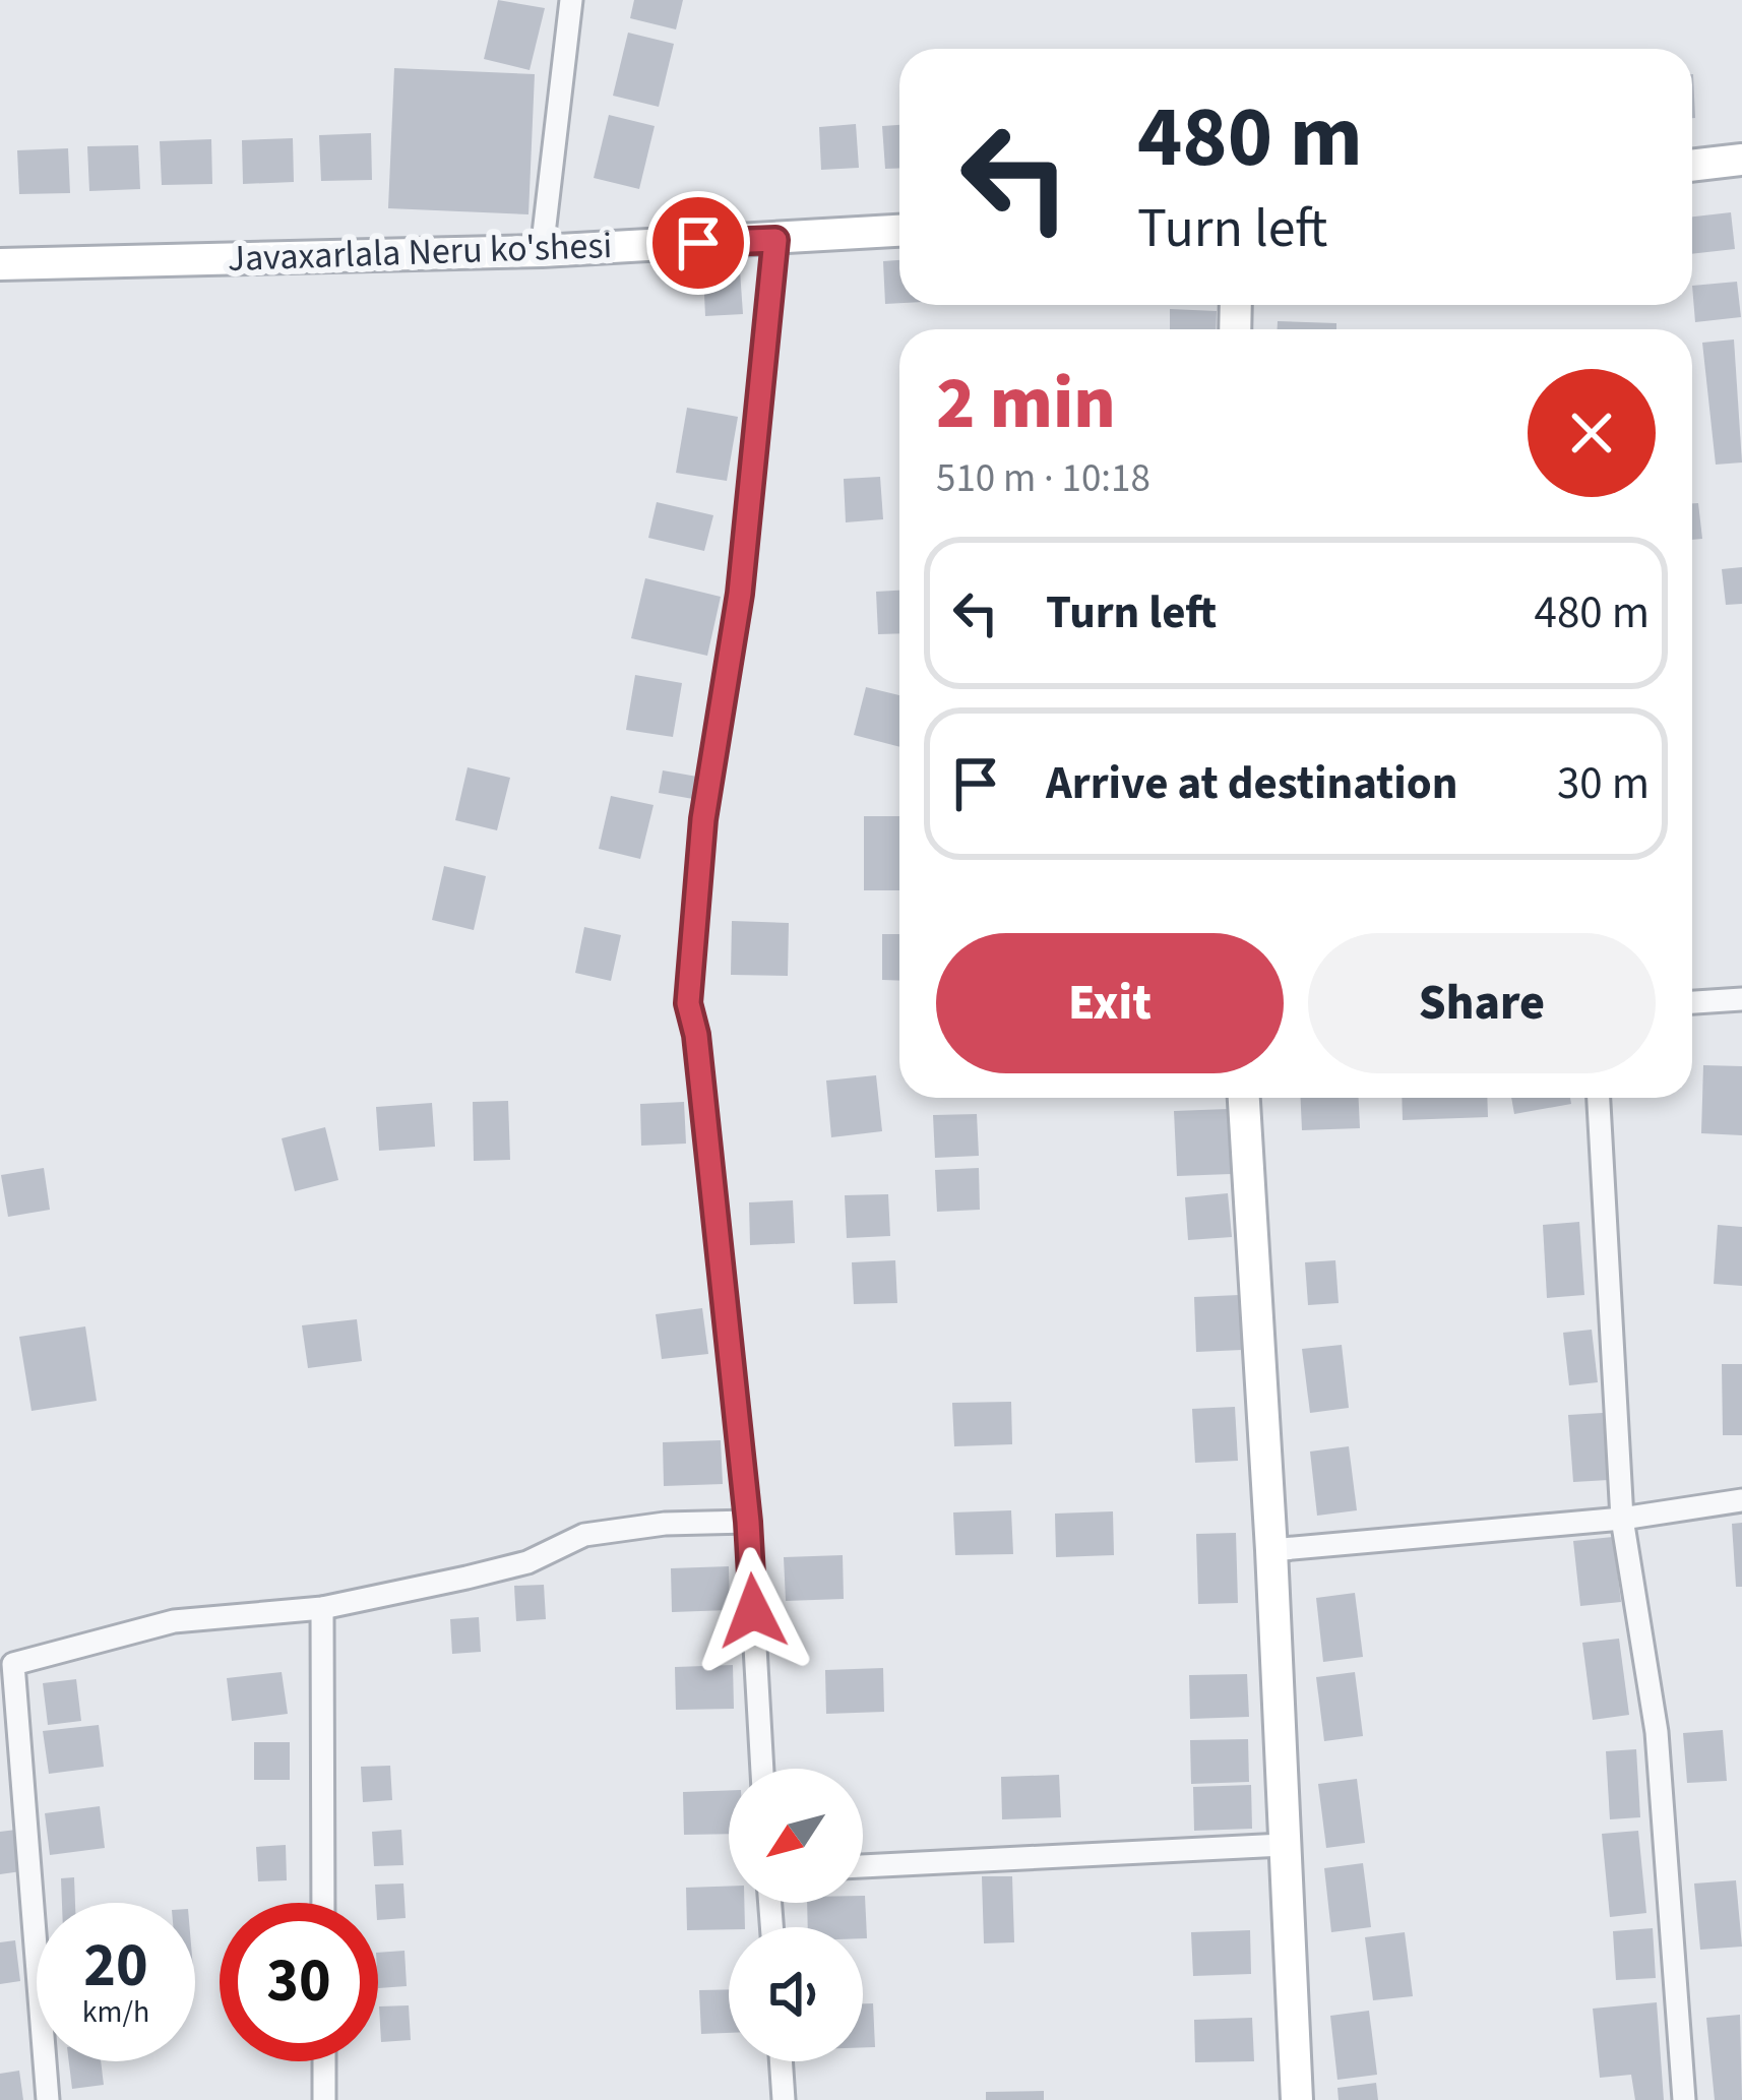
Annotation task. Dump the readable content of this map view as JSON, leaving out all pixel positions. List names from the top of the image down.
{
  "streets": {
    "street": ["Javaxarlala Neru ko'shesi"]
  },
  "north": "bottom left",
  "page": {
    "turn": ["480 m", "Turn left"],
    "heading": ["2 min", "510 m · 10:18"],
    "list": [
      {
        "name": "Turn left",
        "value": "480 m"
      },
      {
        "name": "Arrive at destination",
        "value": "30 m"
      }
    ],
    "buttons": ["Exit", "Share"],
    "speed": "20 km/h",
    "limit": "30"
  }
}
